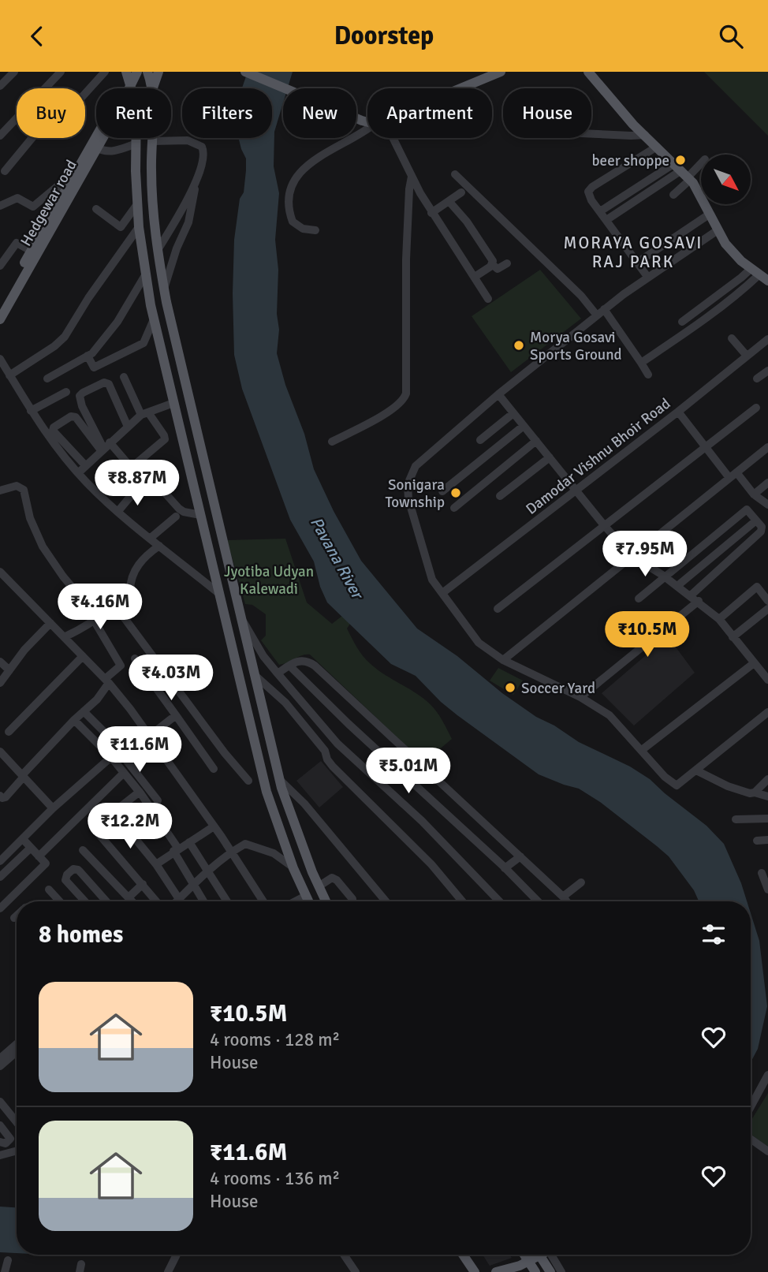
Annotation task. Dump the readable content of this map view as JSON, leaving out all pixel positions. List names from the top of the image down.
{
  "streets": {
    "main road": ["Hedgewar road"],
    "street": ["Damodar Vishnu Bhoir Road"]
  },
  "districts": ["MORAYA GOSAVI RAJ PARK"],
  "water": ["Pavana River"],
  "parks": ["Jyotiba Udyan Kalewadi"],
  "places": [
    "beer shoppe",
    "Morya Gosavi Sports Ground",
    "Sonigara Township",
    "Soccer Yard"
  ],
  "north": "bottom right",
  "page": {
    "header": "Doorstep",
    "chip": [
      "Buy",
      "Rent",
      "Filters",
      "New",
      "Apartment",
      "House"
    ],
    "price": [
      "₹8.87M",
      "₹7.95M",
      "₹4.16M",
      "₹10.5M",
      "₹4.03M",
      "₹11.6M",
      "₹5.01M",
      "₹12.2M"
    ],
    "heading": "8 homes",
    "list": [
      {
        "name": "₹10.5M",
        "note": "4 rooms · 128 m² · House"
      },
      {
        "name": "₹11.6M",
        "note": "4 rooms · 136 m² · House"
      }
    ]
  }
}
